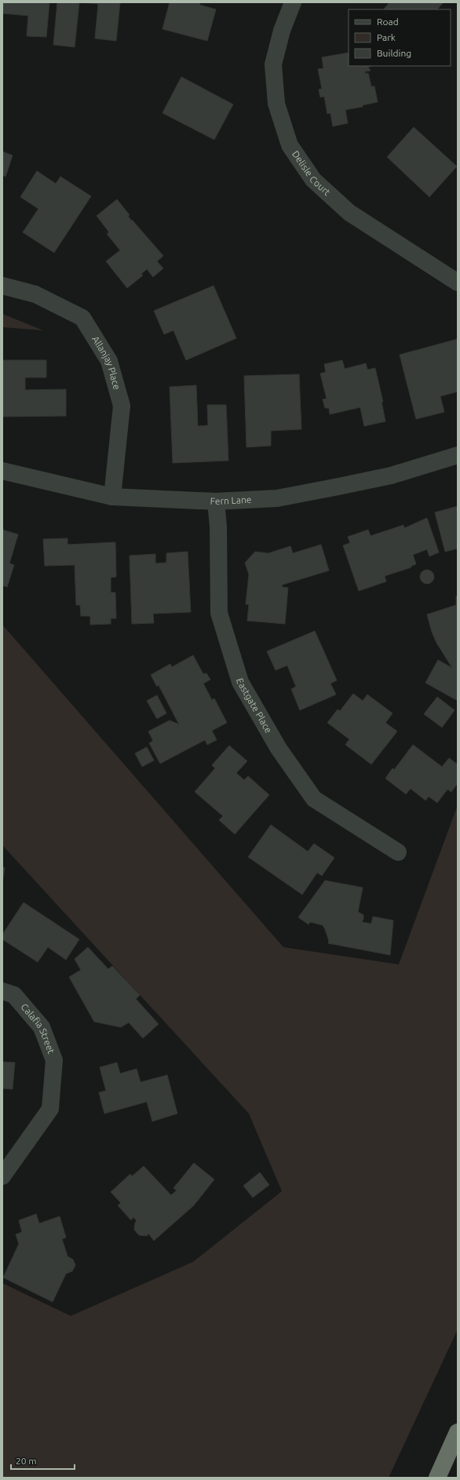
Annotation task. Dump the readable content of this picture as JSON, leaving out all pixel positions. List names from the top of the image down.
{
  "streets": {
    "street": [
      "Delisle Court",
      "Allanjay Place",
      "Fern Lane",
      "Eastgate Place",
      "Calafia Street"
    ]
  },
  "crossings": [
    ["Allanjay Place", "Fern Lane"],
    ["Fern Lane", "Eastgate Place"]
  ],
  "legend": ["Road", "Park", "Building"],
  "scale_bar": "20 m"
}
